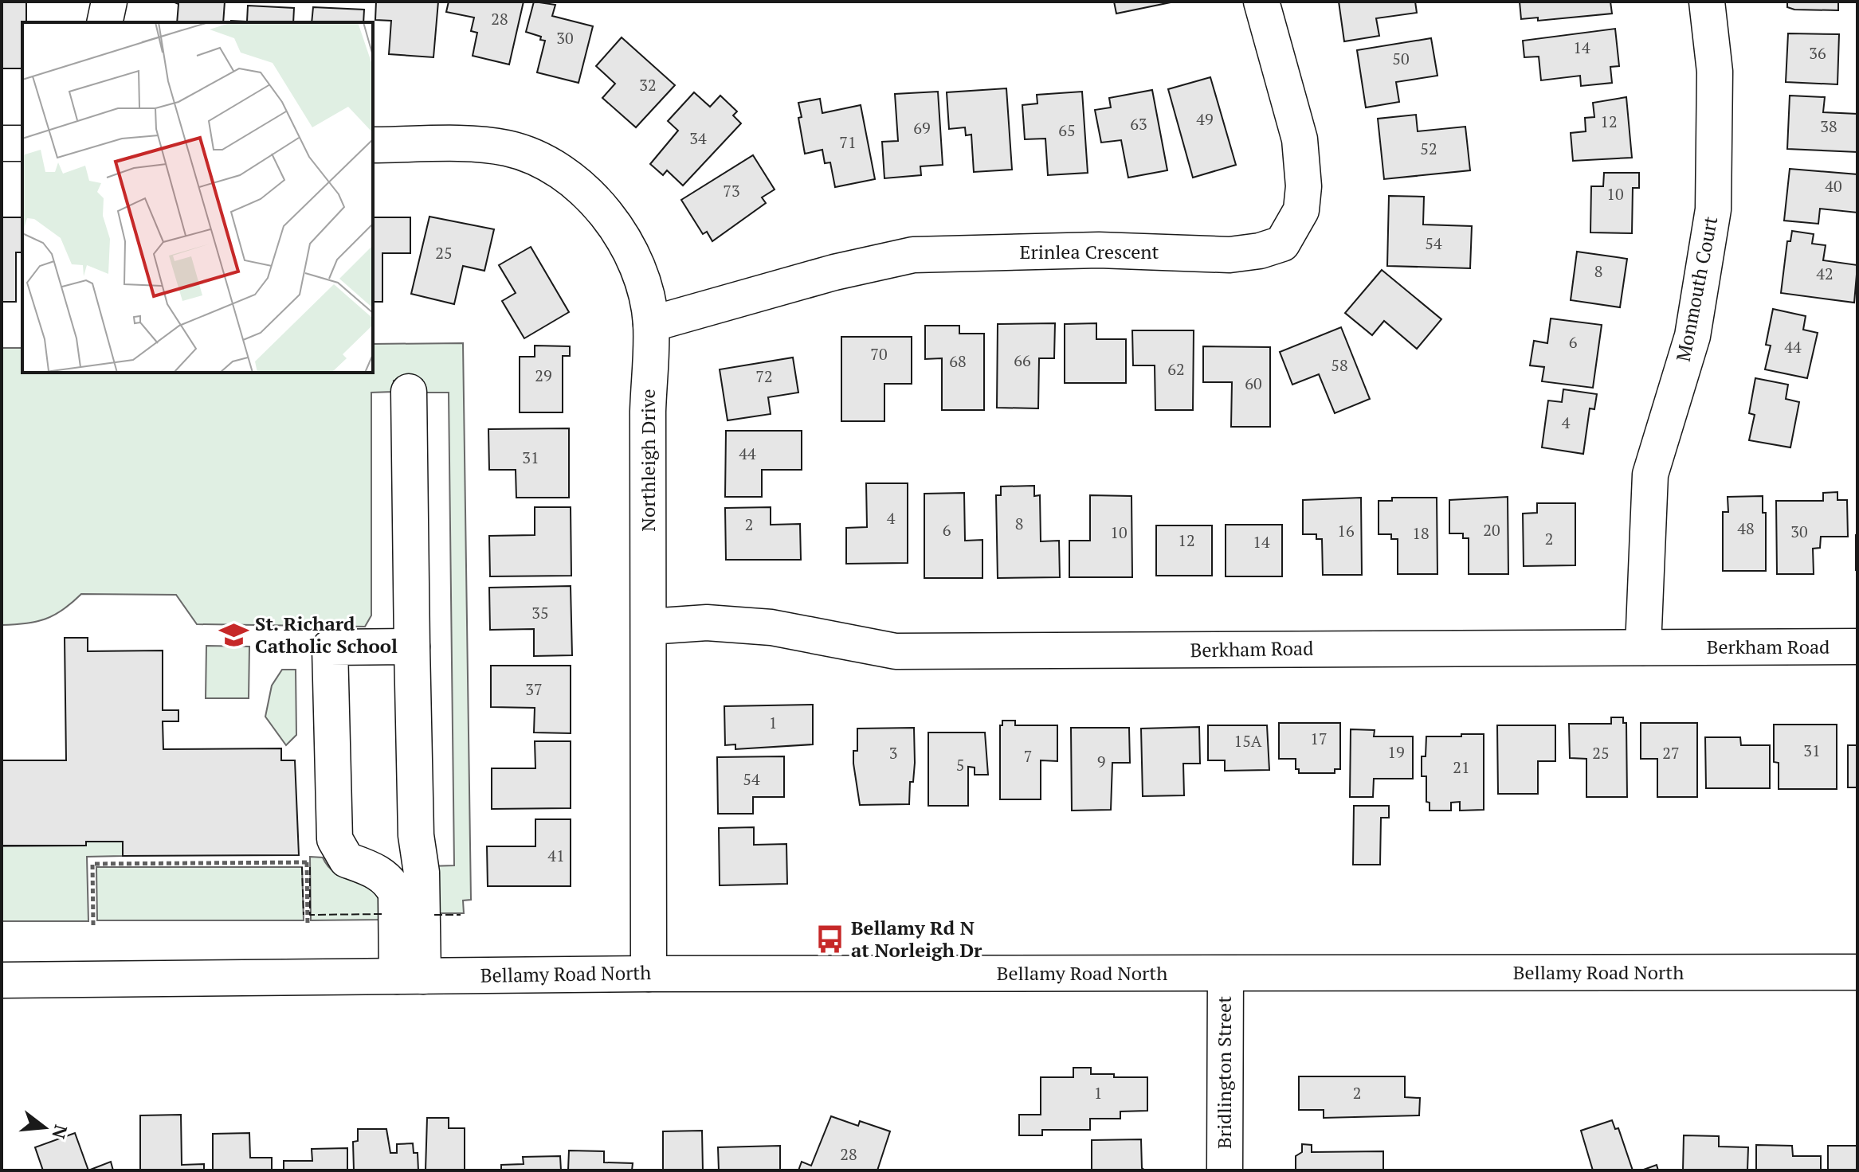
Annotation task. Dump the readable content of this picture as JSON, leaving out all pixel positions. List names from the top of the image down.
{
  "streets": {
    "street": [
      "Erinlea Crescent",
      "Monmouth Court",
      "Northleigh Drive",
      "Berkham Road",
      "Bellamy Road North",
      "Bridlington Street"
    ]
  },
  "crossings": [
    ["Erinlea Crescent", "Northleigh Drive"],
    ["Monmouth Court", "Berkham Road"],
    ["Northleigh Drive", "Berkham Road"],
    ["Northleigh Drive", "Bellamy Road North"],
    ["Bellamy Road North", "Bridlington Street"]
  ],
  "places": {
    "school or university": ["St. Richard Catholic School"],
    "bus stop": ["Bellamy Rd N at Norleigh Dr"]
  },
  "house_numbers": [
    "28",
    "30",
    "14",
    "36",
    "50",
    "32",
    "49",
    "12",
    "63",
    "38",
    "69",
    "65",
    "34",
    "71",
    "52",
    "40",
    "73",
    "10",
    "54",
    "25",
    "8",
    "42",
    "6",
    "44",
    "70",
    "66",
    "68",
    "58",
    "62",
    "29",
    "72",
    "60",
    "4",
    "44",
    "31",
    "4",
    "8",
    "2",
    "48",
    "6",
    "20",
    "16",
    "30",
    "10",
    "18",
    "2",
    "12",
    "14",
    "35",
    "37",
    "1",
    "17",
    "15A",
    "31",
    "19",
    "3",
    "25",
    "27",
    "7",
    "9",
    "5",
    "21",
    "54",
    "41",
    "1",
    "2",
    "28"
  ],
  "north": "right"
}
